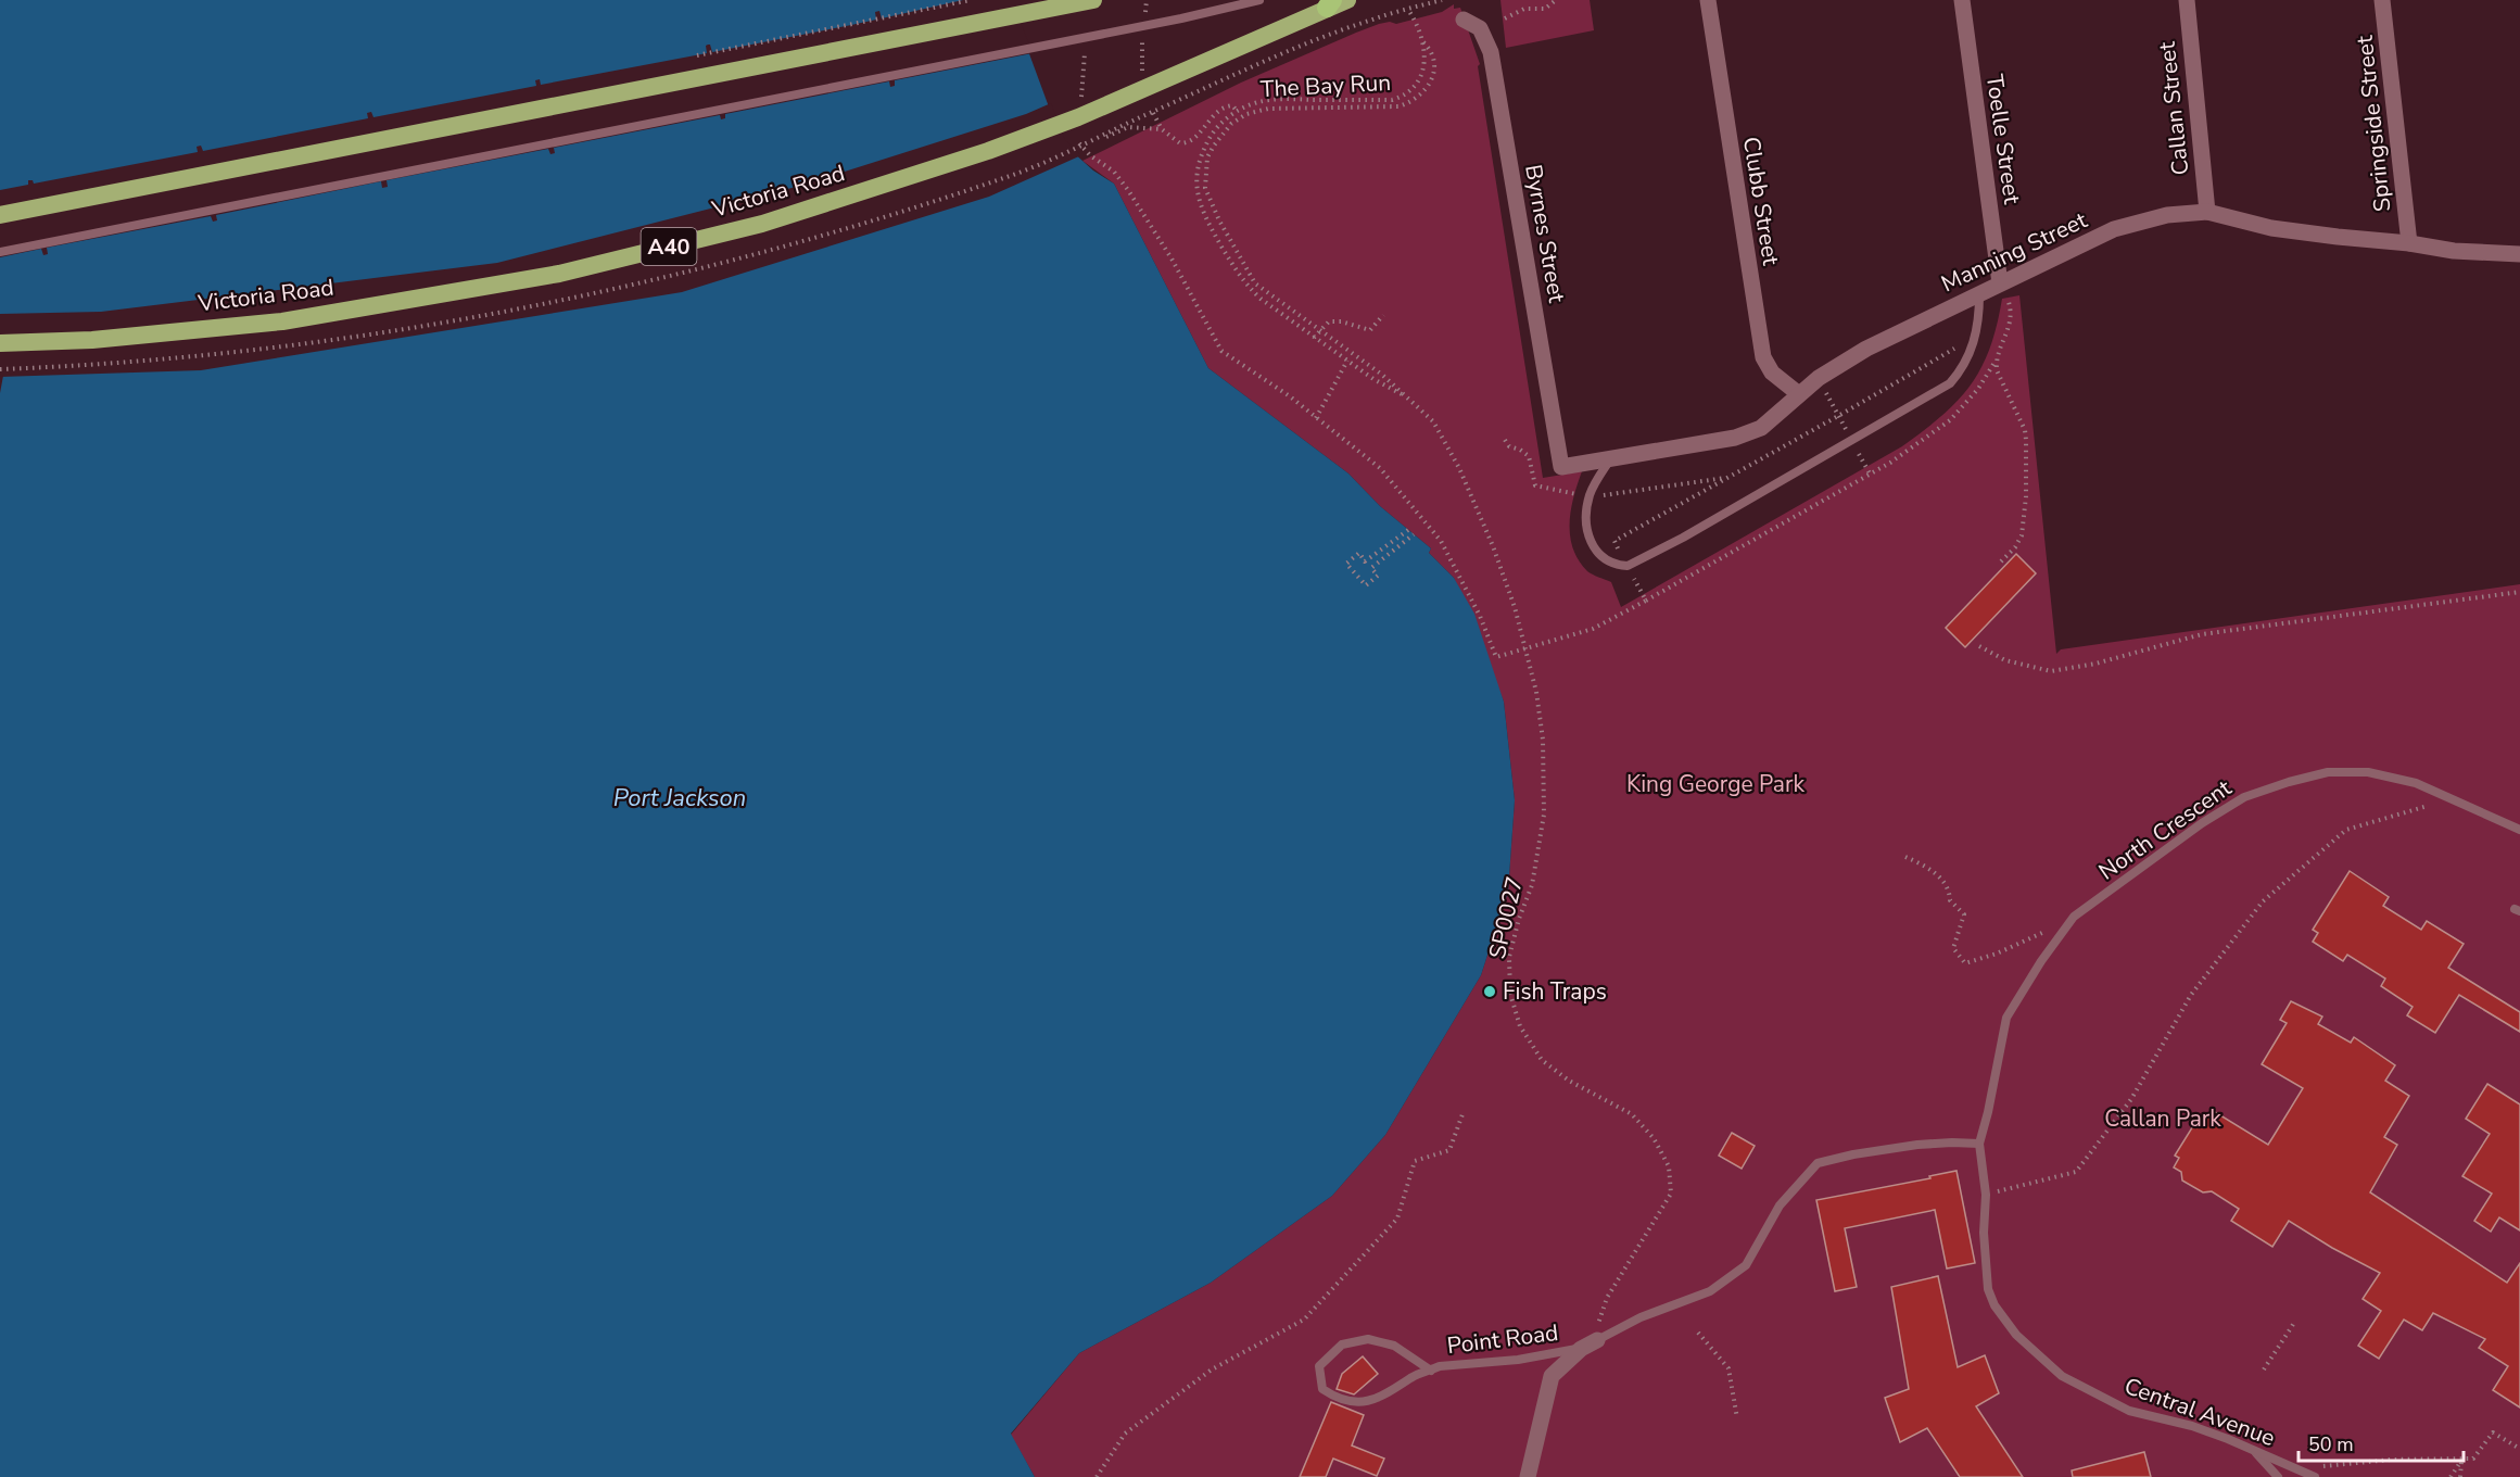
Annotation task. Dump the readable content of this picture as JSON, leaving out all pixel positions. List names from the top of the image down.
{
  "streets": {
    "highway": ["Victoria Road", "A40"],
    "street": [
      "Callan Street",
      "Springside Street",
      "Toelle Street",
      "Clubb Street",
      "Byrnes Street",
      "Manning Street"
    ],
    "lane": ["North Crescent", "Point Road", "Central Avenue"],
    "path": ["The Bay Run", "SP0027"]
  },
  "crossings": [
    ["The Bay Run", "SP0027"],
    ["Callan Street", "Manning Street"],
    ["Springside Street", "Manning Street"],
    ["Toelle Street", "Manning Street"],
    ["Clubb Street", "Manning Street"],
    ["Byrnes Street", "Manning Street"],
    ["North Crescent", "Central Avenue"]
  ],
  "water": ["Port Jackson"],
  "parks": ["King George Park", "Callan Park"],
  "places": ["Fish Traps"],
  "scale_bar": "50 m"
}
